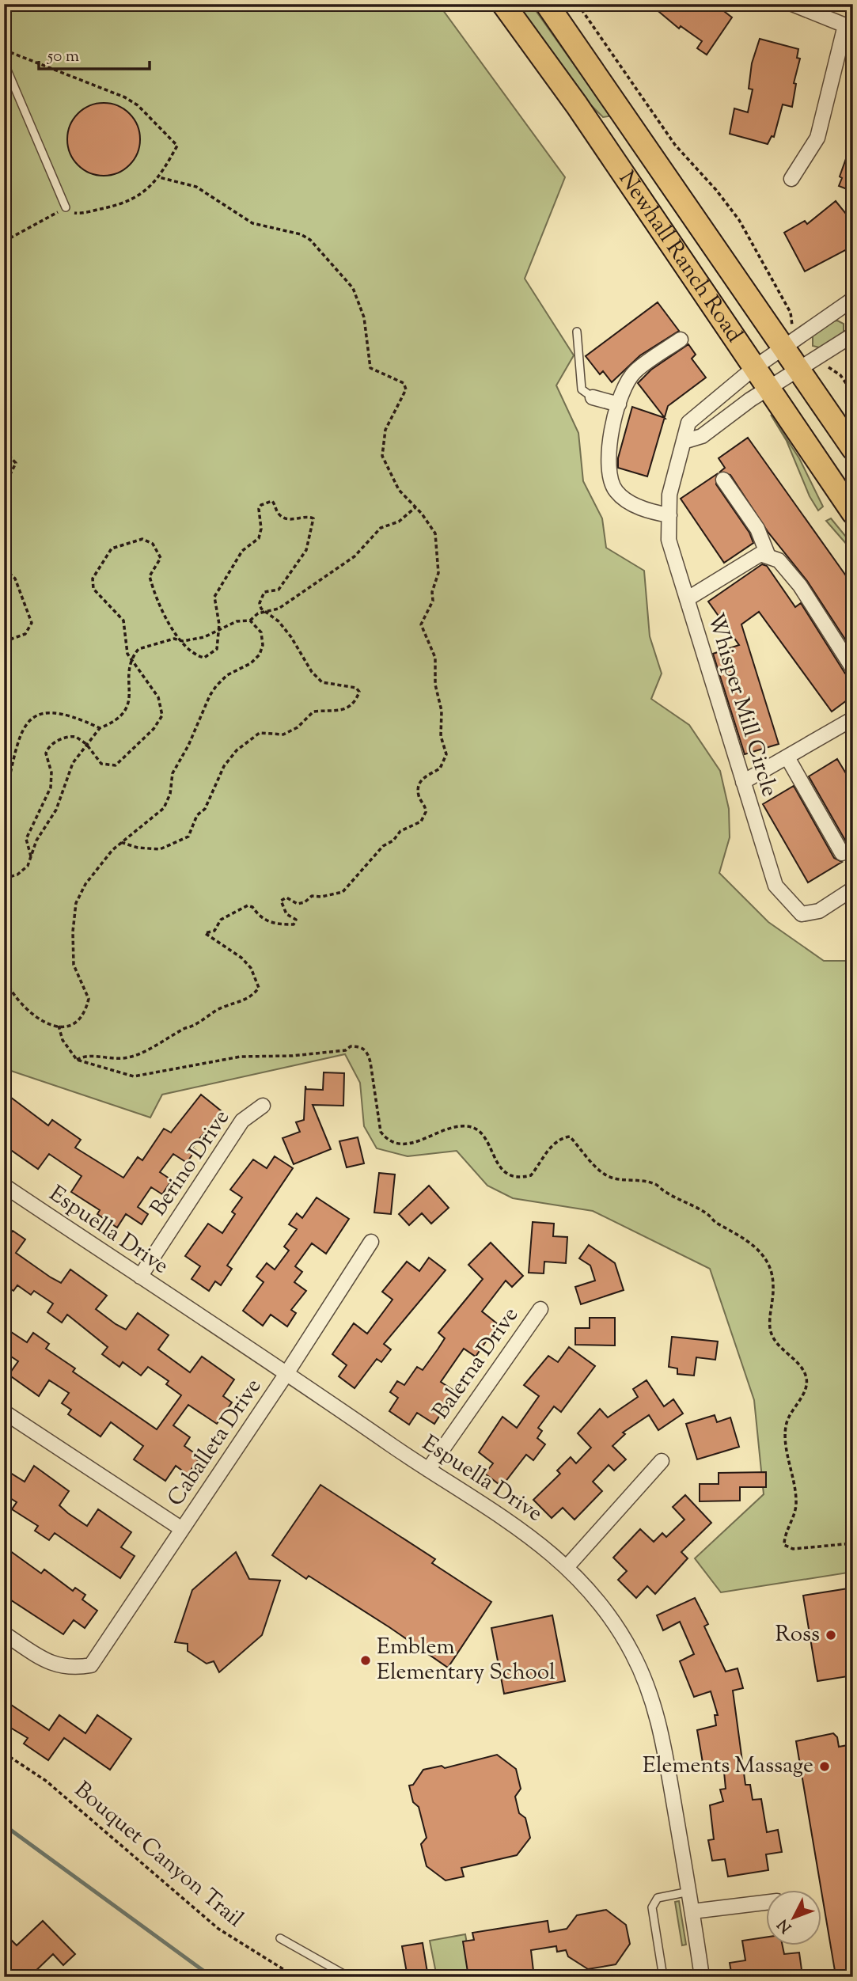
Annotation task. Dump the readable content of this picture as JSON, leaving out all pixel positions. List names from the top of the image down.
{
  "streets": {
    "main road": ["Newhall Ranch Road"],
    "street": [
      "Whisper Mill Circle",
      "Berino Drive",
      "Espuella Drive",
      "Balerna Drive",
      "Caballeta Drive"
    ],
    "path": ["Bouquet Canyon Trail"]
  },
  "crossings": [
    ["Newhall Ranch Road", "Whisper Mill Circle"],
    ["Berino Drive", "Espuella Drive"],
    ["Espuella Drive", "Balerna Drive"],
    ["Espuella Drive", "Caballeta Drive"]
  ],
  "places": ["Ross", "Emblem Elementary School", "Elements Massage"],
  "scale_bar": "50 m",
  "north": "bottom left"
}
